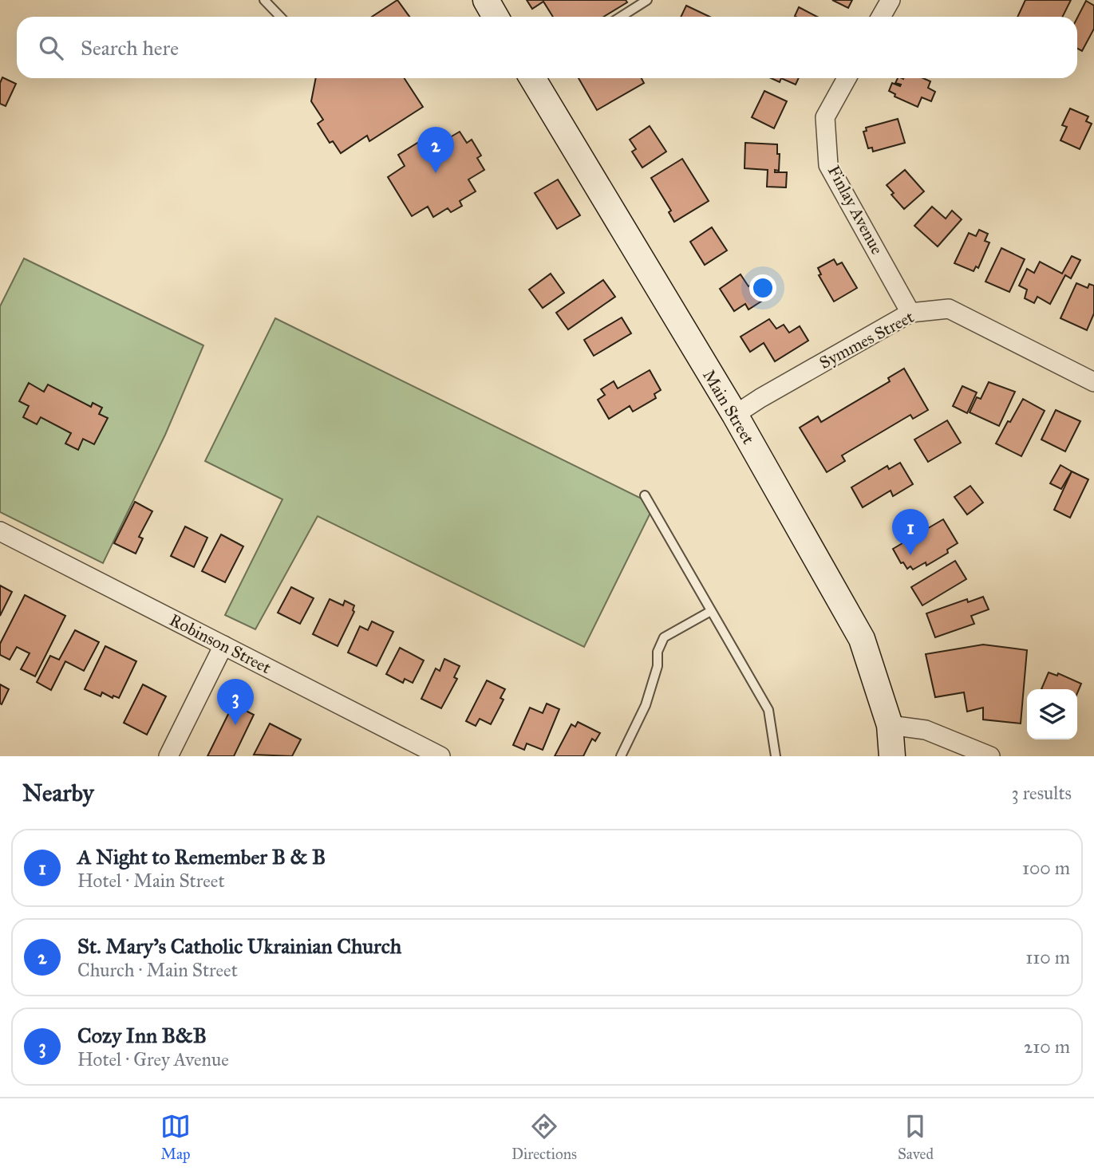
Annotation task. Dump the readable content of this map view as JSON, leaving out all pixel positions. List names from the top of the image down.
{
  "streets": {
    "street": [
      "Finlay Avenue",
      "Symmes Street",
      "Main Street",
      "Robinson Street"
    ]
  },
  "crossings": [
    ["Finlay Avenue", "Symmes Street"],
    ["Symmes Street", "Main Street"]
  ],
  "page": {
    "search": "Search here",
    "pins": ["2", "1", "3"],
    "heading": ["Nearby", "3 results"],
    "list": [
      {
        "mark": "1",
        "name": "A Night to Remember B & B",
        "note": "Hotel · Main Street",
        "value": "100 m"
      },
      {
        "mark": "2",
        "name": "St. Mary's Catholic Ukrainian Church",
        "note": "Church · Main Street",
        "value": "110 m"
      },
      {
        "mark": "3",
        "name": "Cozy Inn B&B",
        "note": "Hotel · Grey Avenue",
        "value": "210 m"
      }
    ],
    "nav": ["Map", "Directions", "Saved"]
  }
}
